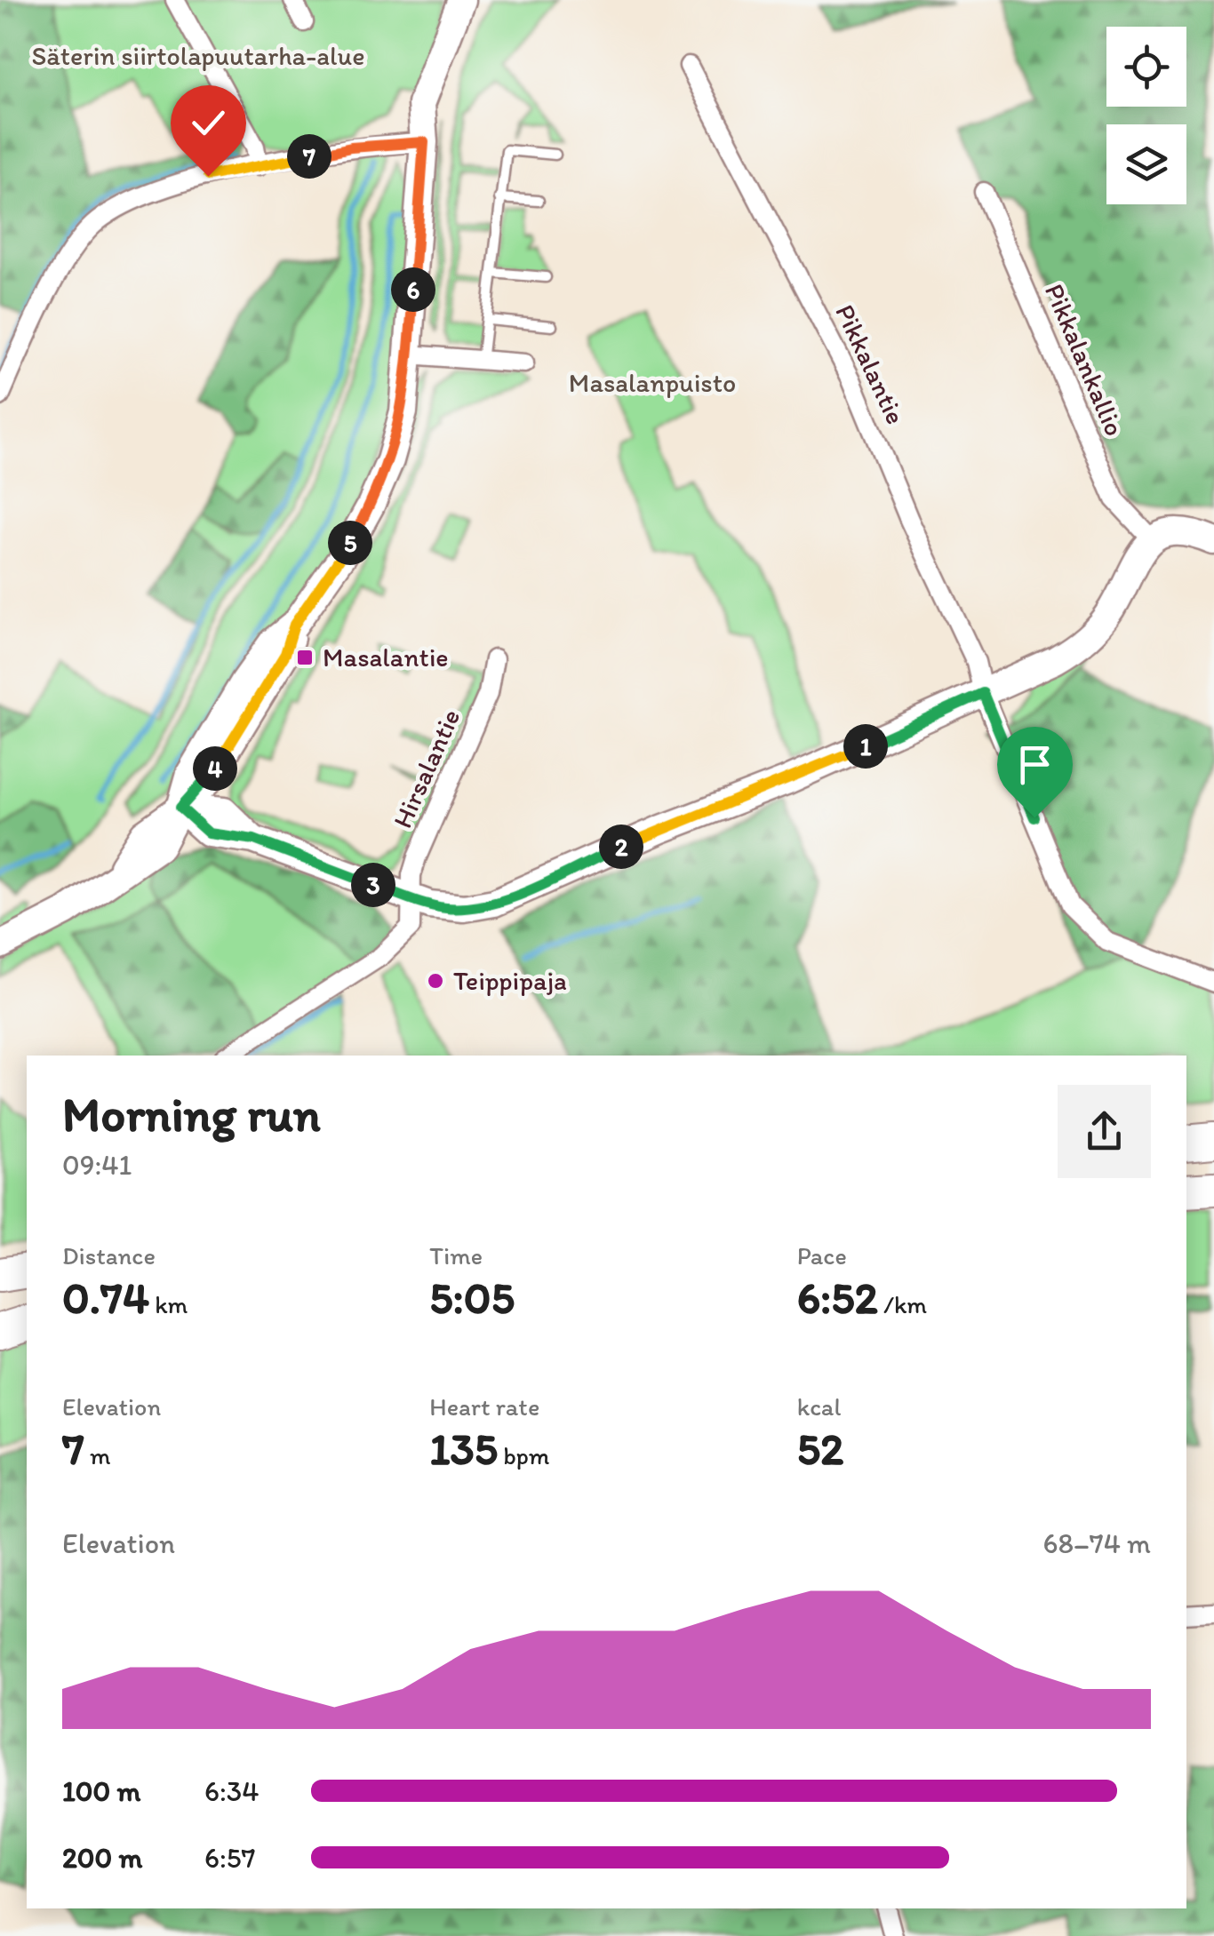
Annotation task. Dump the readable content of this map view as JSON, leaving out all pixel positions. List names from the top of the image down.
{
  "streets": {
    "street": ["Pikkalankallio", "Pikkalantie", "Hirsalantie"]
  },
  "parks": ["Säterin siirtolapuutarha-alue", "Masalanpuisto"],
  "places": {
    "transit": ["Masalantie"],
    "other": ["Teippipaja"]
  },
  "page": {
    "pins": [
      "7",
      "6",
      "5",
      "1",
      "4",
      "2",
      "3"
    ],
    "heading": ["Morning run", "09:41"],
    "stats": [
      ["Distance", "0.74 km"],
      ["Time", "5:05"],
      ["Pace", "6:52 /km"],
      ["Elevation", "7 m"],
      ["Heart rate", "135 bpm"],
      ["kcal", "52"]
    ],
    "chart": ["Elevation", "68–74 m"],
    "list": [
      {
        "name": "100 m",
        "note": "6:34"
      },
      {
        "name": "200 m",
        "note": "6:57"
      }
    ]
  }
}
